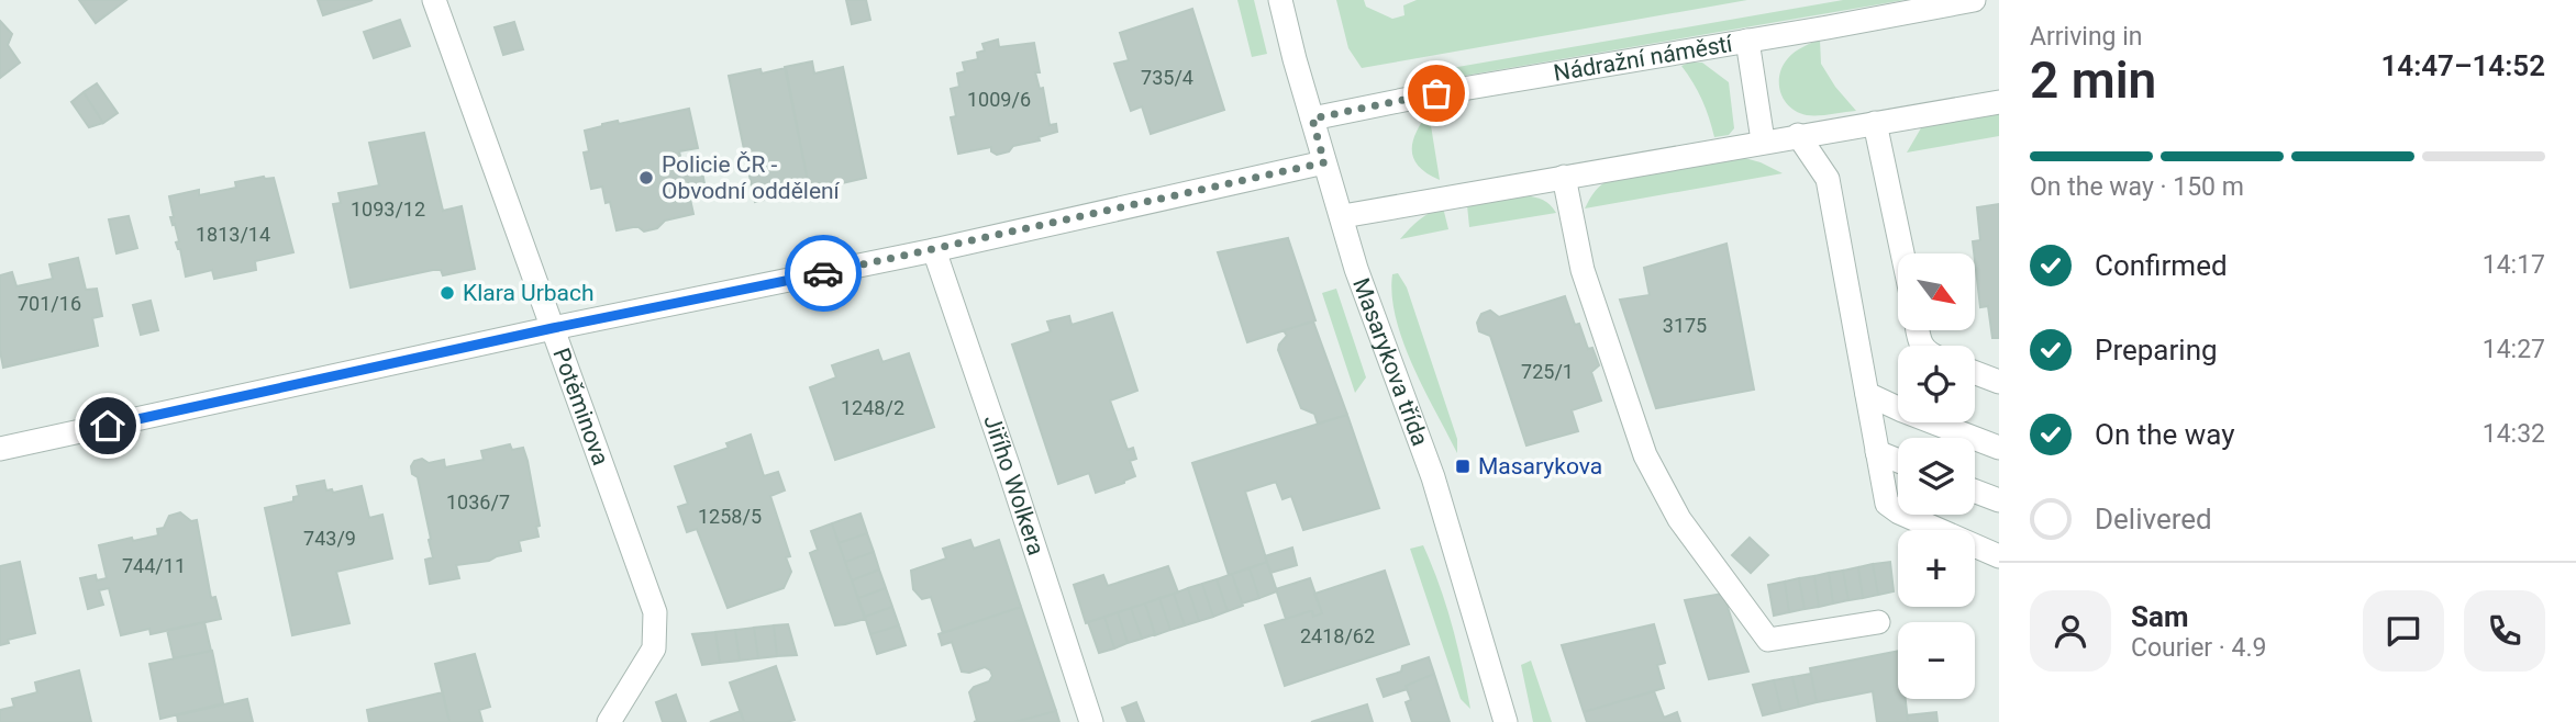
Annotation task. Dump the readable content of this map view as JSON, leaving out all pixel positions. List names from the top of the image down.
{
  "streets": {
    "street": [
      "Nádražní náměstí",
      "Masarykova třída",
      "Potěminova",
      "Jiřího Wolkera"
    ]
  },
  "crossings": [
    ["Nádražní náměstí", "Masarykova třída"]
  ],
  "places": {
    "other": ["Policie ČR - Obvodní oddělení", "Klara Urbach"],
    "transit": ["Masarykova"]
  },
  "house_numbers": [
    "735/4",
    "1009/6",
    "1093/12",
    "1813/14",
    "701/16",
    "3175",
    "725/1",
    "1248/2",
    "1036/7",
    "1258/5",
    "743/9",
    "744/11",
    "2418/62"
  ],
  "north": "bottom right",
  "page": {
    "heading": ["2 min", "Arriving in", "14:47–14:52"],
    "panel": ["Sam", "Courier · 4.9"],
    "bar": "On the way · 150 m",
    "list": [
      ["Confirmed", "14:17"],
      ["Preparing", "14:27"],
      ["On the way", "14:32"],
      "Delivered"
    ],
    "map_buttons": ["+", "−"]
  }
}
